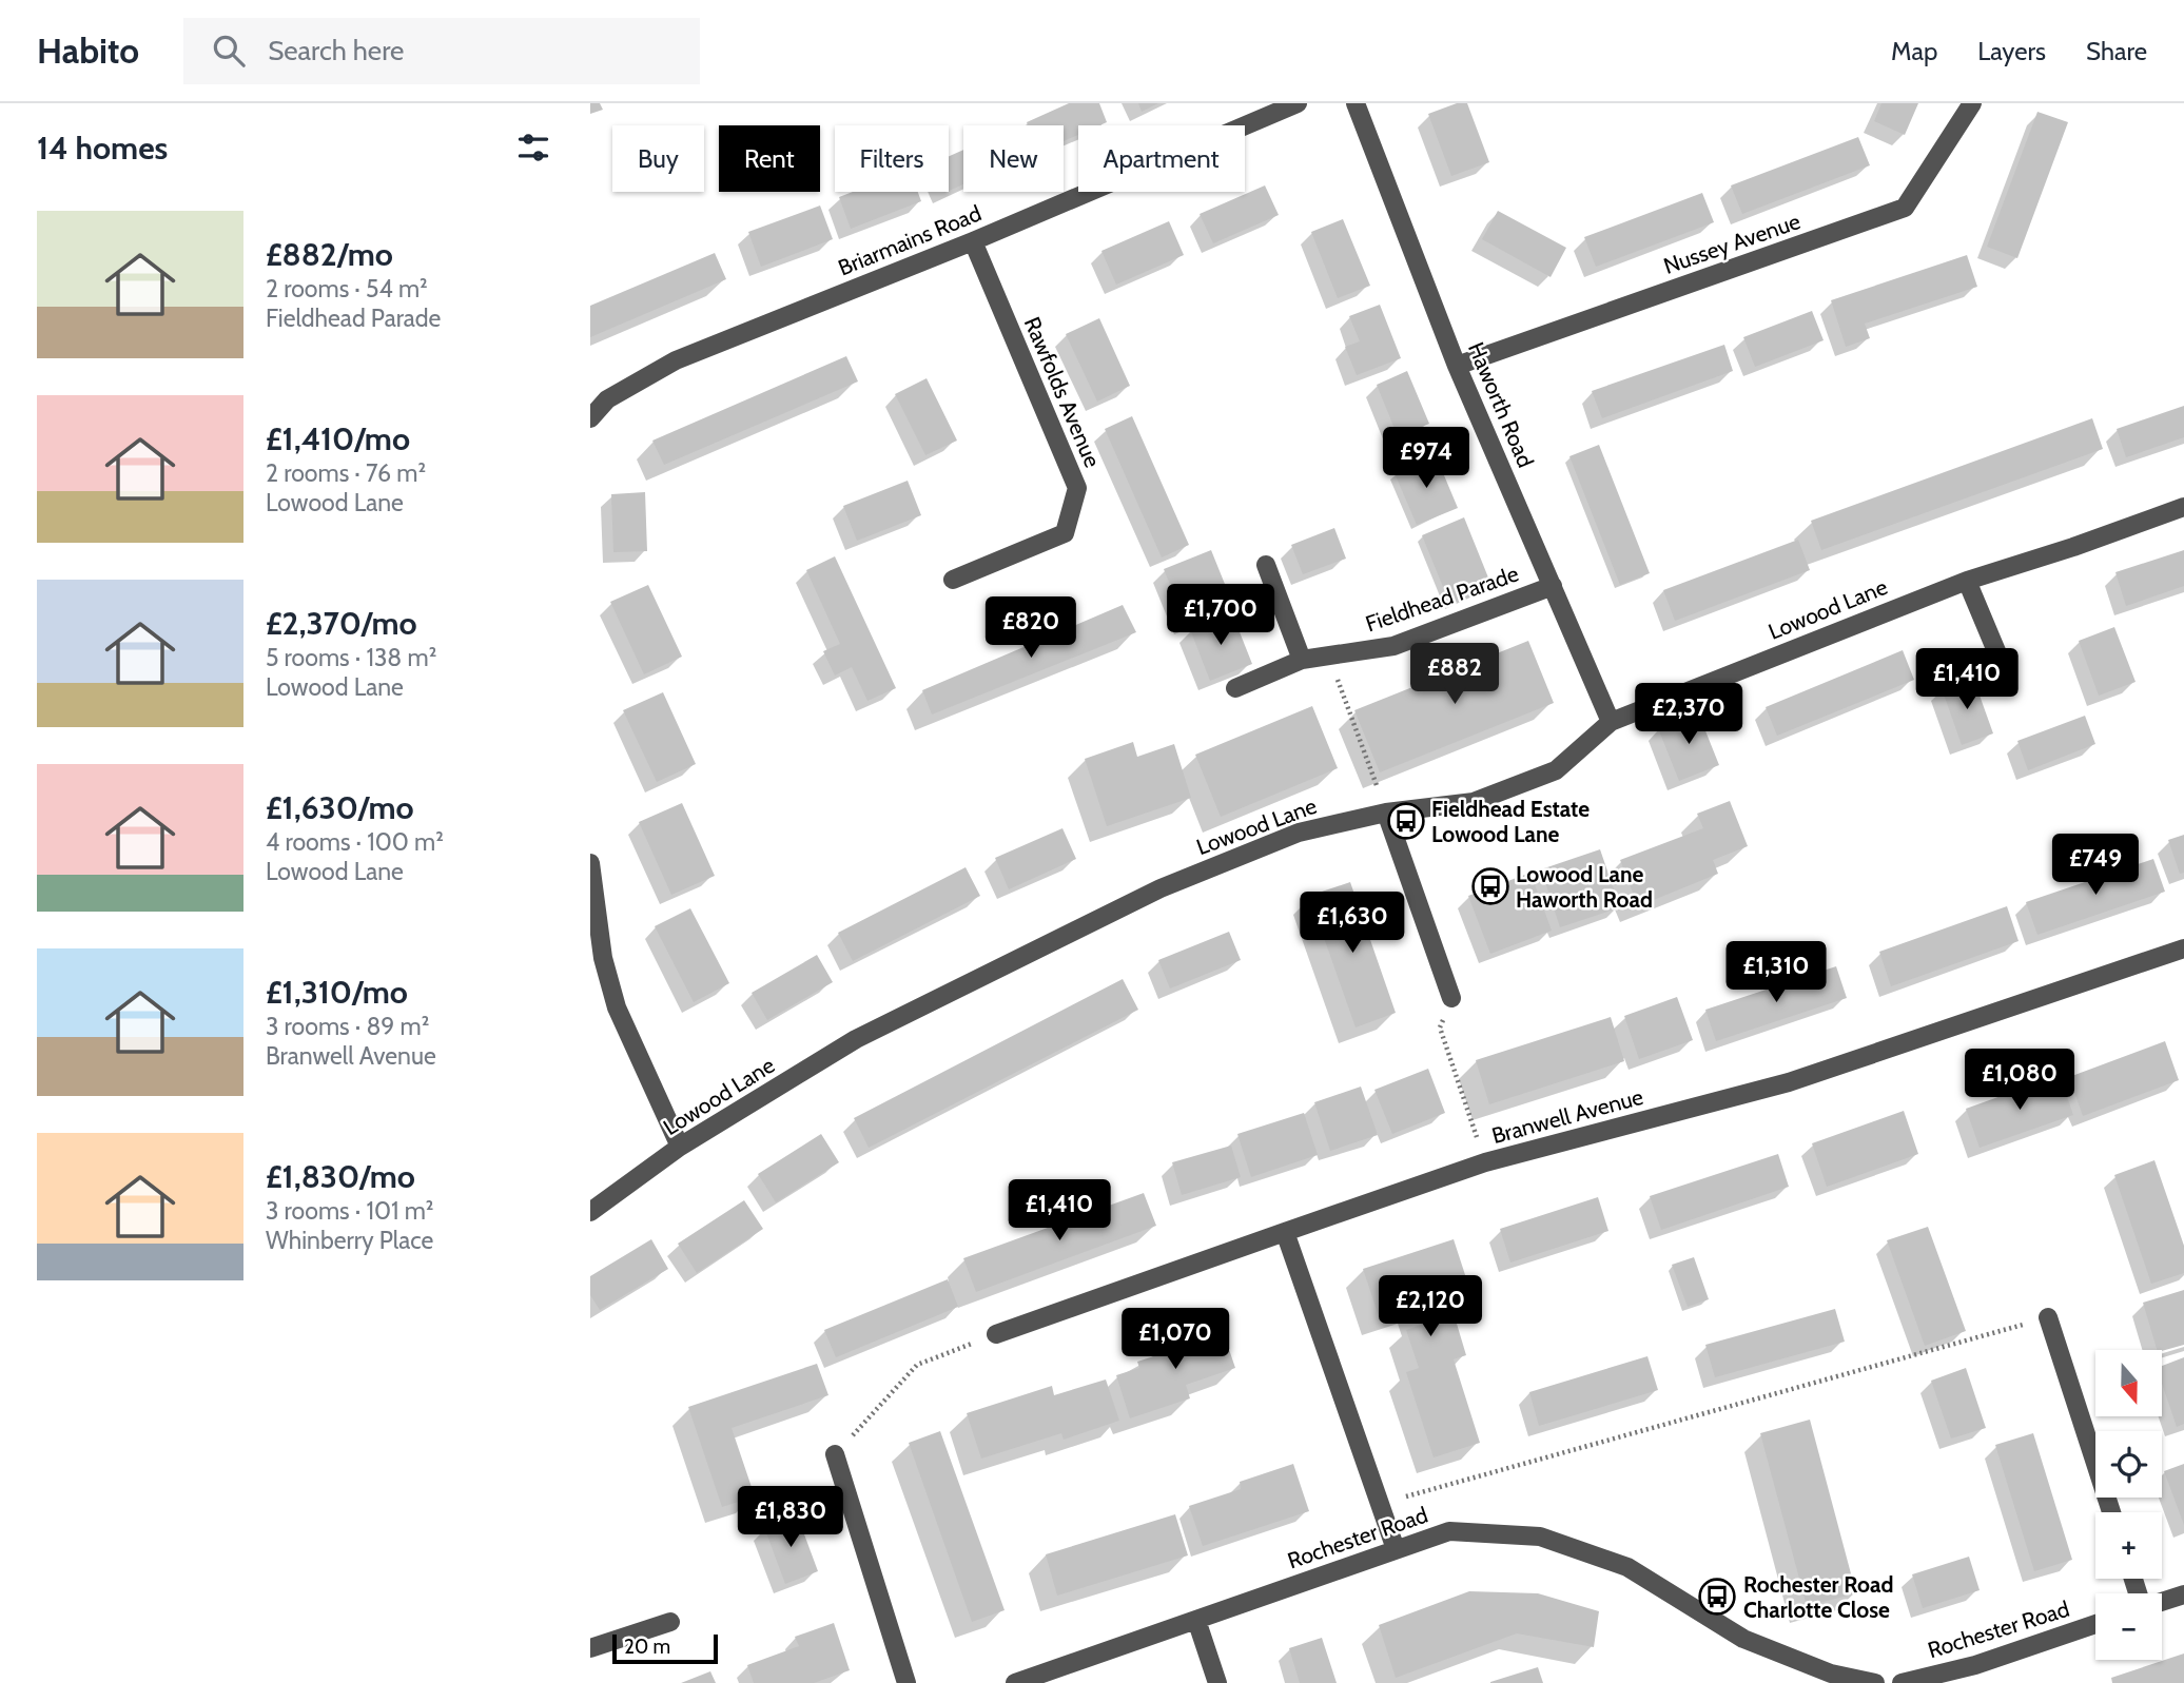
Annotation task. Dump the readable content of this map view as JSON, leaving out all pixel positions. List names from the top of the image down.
{
  "streets": {
    "street": [
      "Briarmains Road",
      "Nussey Avenue",
      "Rawfolds Avenue",
      "Haworth Road",
      "Fieldhead Parade",
      "Lowood Lane",
      "Branwell Avenue",
      "Rochester Road"
    ]
  },
  "crossings": [
    ["Briarmains Road", "Rawfolds Avenue"],
    ["Nussey Avenue", "Haworth Road"],
    ["Haworth Road", "Fieldhead Parade"],
    ["Haworth Road", "Lowood Lane"]
  ],
  "places": {
    "bus stop": ["Fieldhead Estate Lowood Lane", "Lowood Lane Haworth Road", "Rochester Road Charlotte Close"]
  },
  "scale_bar": "20 m",
  "north": "bottom",
  "page": {
    "header": "Habito",
    "search": "Search here",
    "nav": ["Map", "Layers", "Share"],
    "heading": "14 homes",
    "chip": [
      "Buy",
      "Rent",
      "Filters",
      "New",
      "Apartment"
    ],
    "list": [
      {
        "name": "£882/mo",
        "note": "2 rooms · 54 m² · Fieldhead Parade"
      },
      {
        "name": "£1,410/mo",
        "note": "2 rooms · 76 m² · Lowood Lane"
      },
      {
        "name": "£2,370/mo",
        "note": "5 rooms · 138 m² · Lowood Lane"
      },
      {
        "name": "£1,630/mo",
        "note": "4 rooms · 100 m² · Lowood Lane"
      },
      {
        "name": "£1,310/mo",
        "note": "3 rooms · 89 m² · Branwell Avenue"
      },
      {
        "name": "£1,830/mo",
        "note": "3 rooms · 101 m² · Whinberry Place"
      }
    ],
    "price": [
      "£974",
      "£1,700",
      "£820",
      "£882",
      "£1,410",
      "£2,370",
      "£749",
      "£1,630",
      "£1,310",
      "£1,080",
      "£1,410",
      "£2,120",
      "£1,070",
      "£1,830"
    ],
    "map_buttons": ["+", "−"],
    "scale": "20 m"
  }
}
